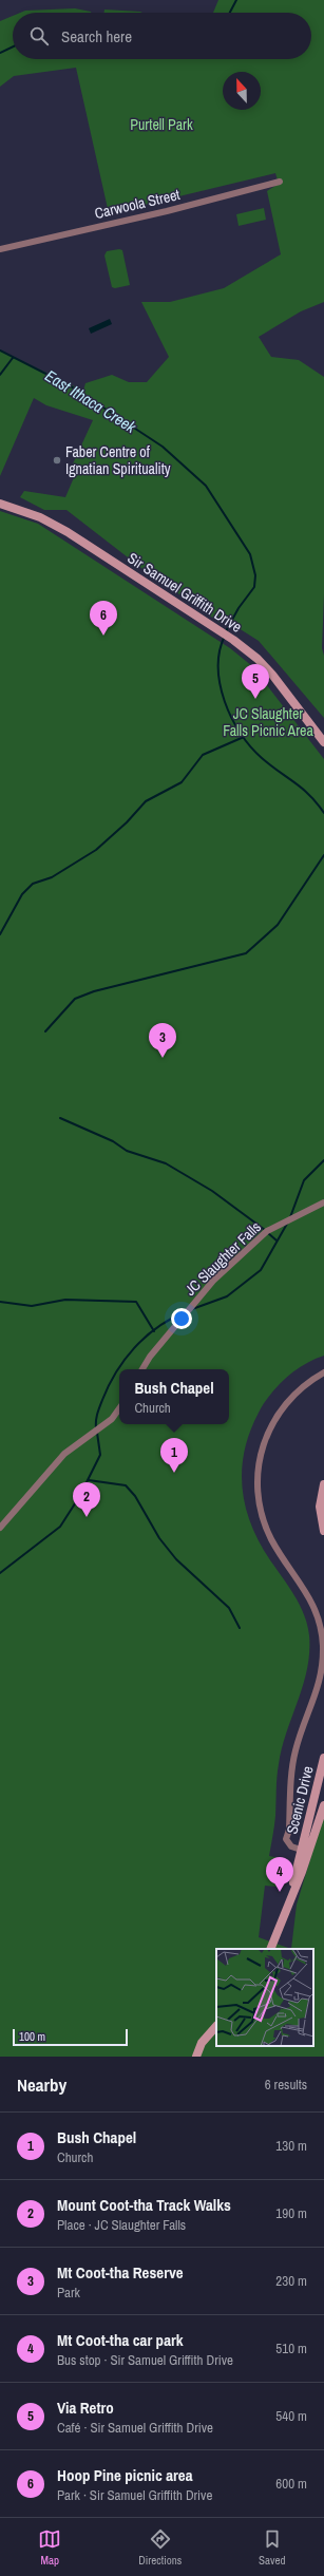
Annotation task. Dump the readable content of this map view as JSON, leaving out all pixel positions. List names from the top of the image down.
{
  "streets": {
    "main road": ["Sir Samuel Griffith Drive", "Scenic Drive"],
    "street": ["Carwoola Street", "JC Slaughter Falls"]
  },
  "water": ["East Ithaca Creek"],
  "parks": ["Purtell Park", "JC Slaughter Falls Picnic Area"],
  "places": ["Faber Centre of Ignatian Spirituality"],
  "scale_bar": "100 m",
  "north": "top",
  "page": {
    "search": "Search here",
    "pins": [
      "6",
      "5",
      "3",
      "1",
      "2",
      "4"
    ],
    "popup": ["Bush Chapel", "Church"],
    "scale": "100 m",
    "heading": ["Nearby", "6 results"],
    "list": [
      {
        "mark": "1",
        "name": "Bush Chapel",
        "note": "Church",
        "value": "130 m"
      },
      {
        "mark": "2",
        "name": "Mount Coot-tha Track Walks",
        "note": "Place · JC Slaughter Falls",
        "value": "190 m"
      },
      {
        "mark": "3",
        "name": "Mt Coot-tha Reserve",
        "note": "Park",
        "value": "230 m"
      },
      {
        "mark": "4",
        "name": "Mt Coot-tha car park",
        "note": "Bus stop · Sir Samuel Griffith Drive",
        "value": "510 m"
      },
      {
        "mark": "5",
        "name": "Via Retro",
        "note": "Café · Sir Samuel Griffith Drive",
        "value": "540 m"
      },
      {
        "mark": "6",
        "name": "Hoop Pine picnic area",
        "note": "Park · Sir Samuel Griffith Drive",
        "value": "600 m"
      }
    ],
    "nav": ["Map", "Directions", "Saved"]
  }
}
